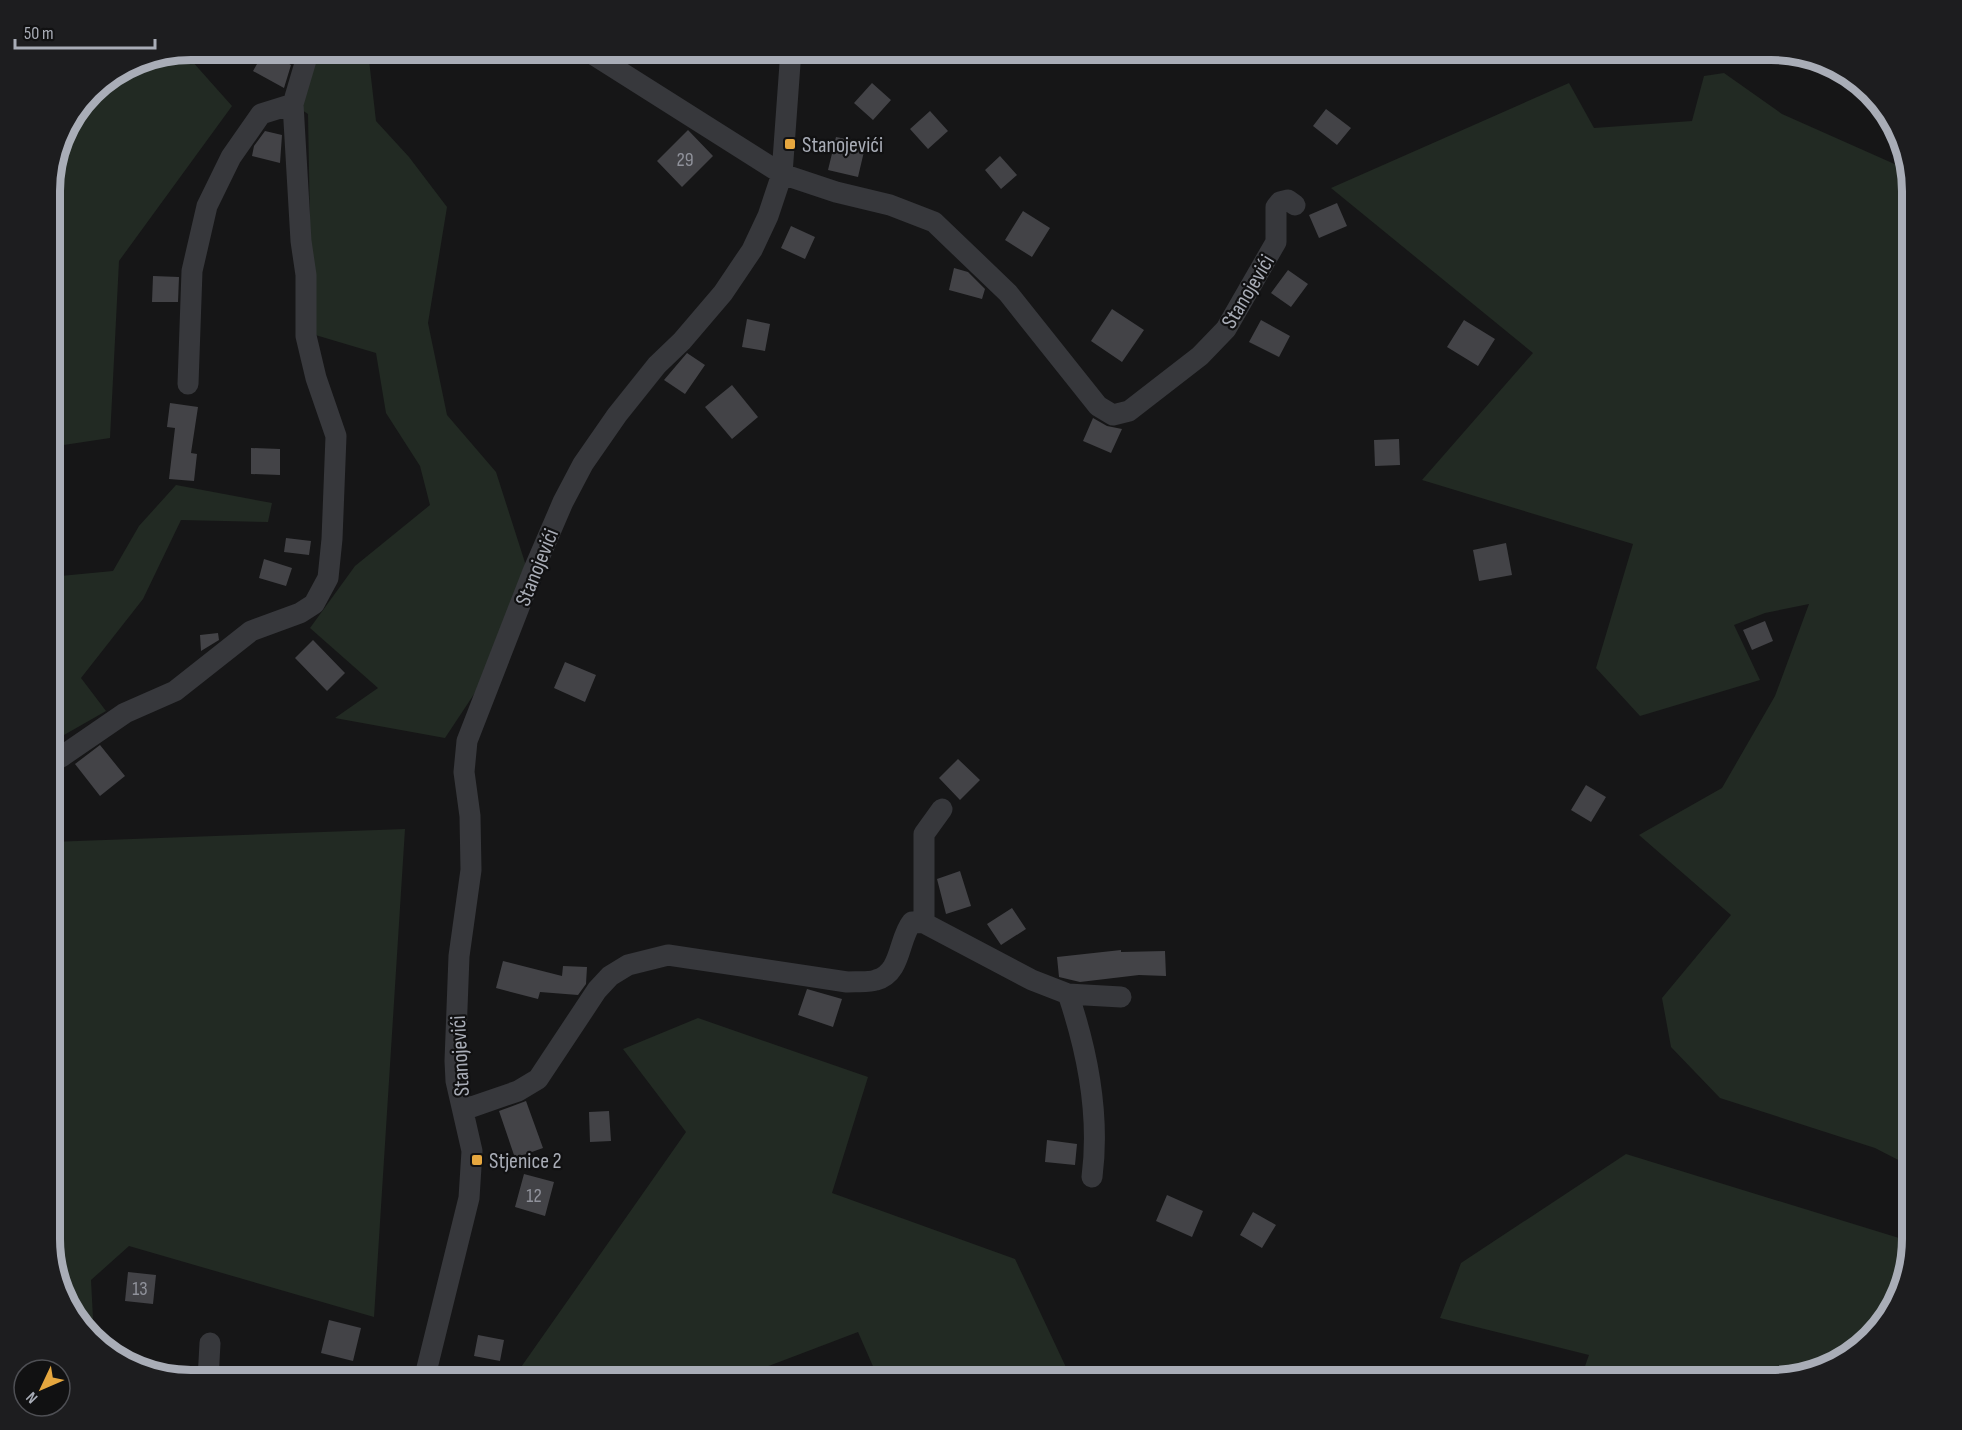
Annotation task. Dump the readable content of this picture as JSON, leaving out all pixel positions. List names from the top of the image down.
{
  "streets": {
    "street": ["Stanojevići"]
  },
  "places": {
    "transit": ["Stanojevići", "Stjenice 2"]
  },
  "house_numbers": ["29", "12", "13"],
  "scale_bar": "50 m",
  "north": "bottom left"
}
